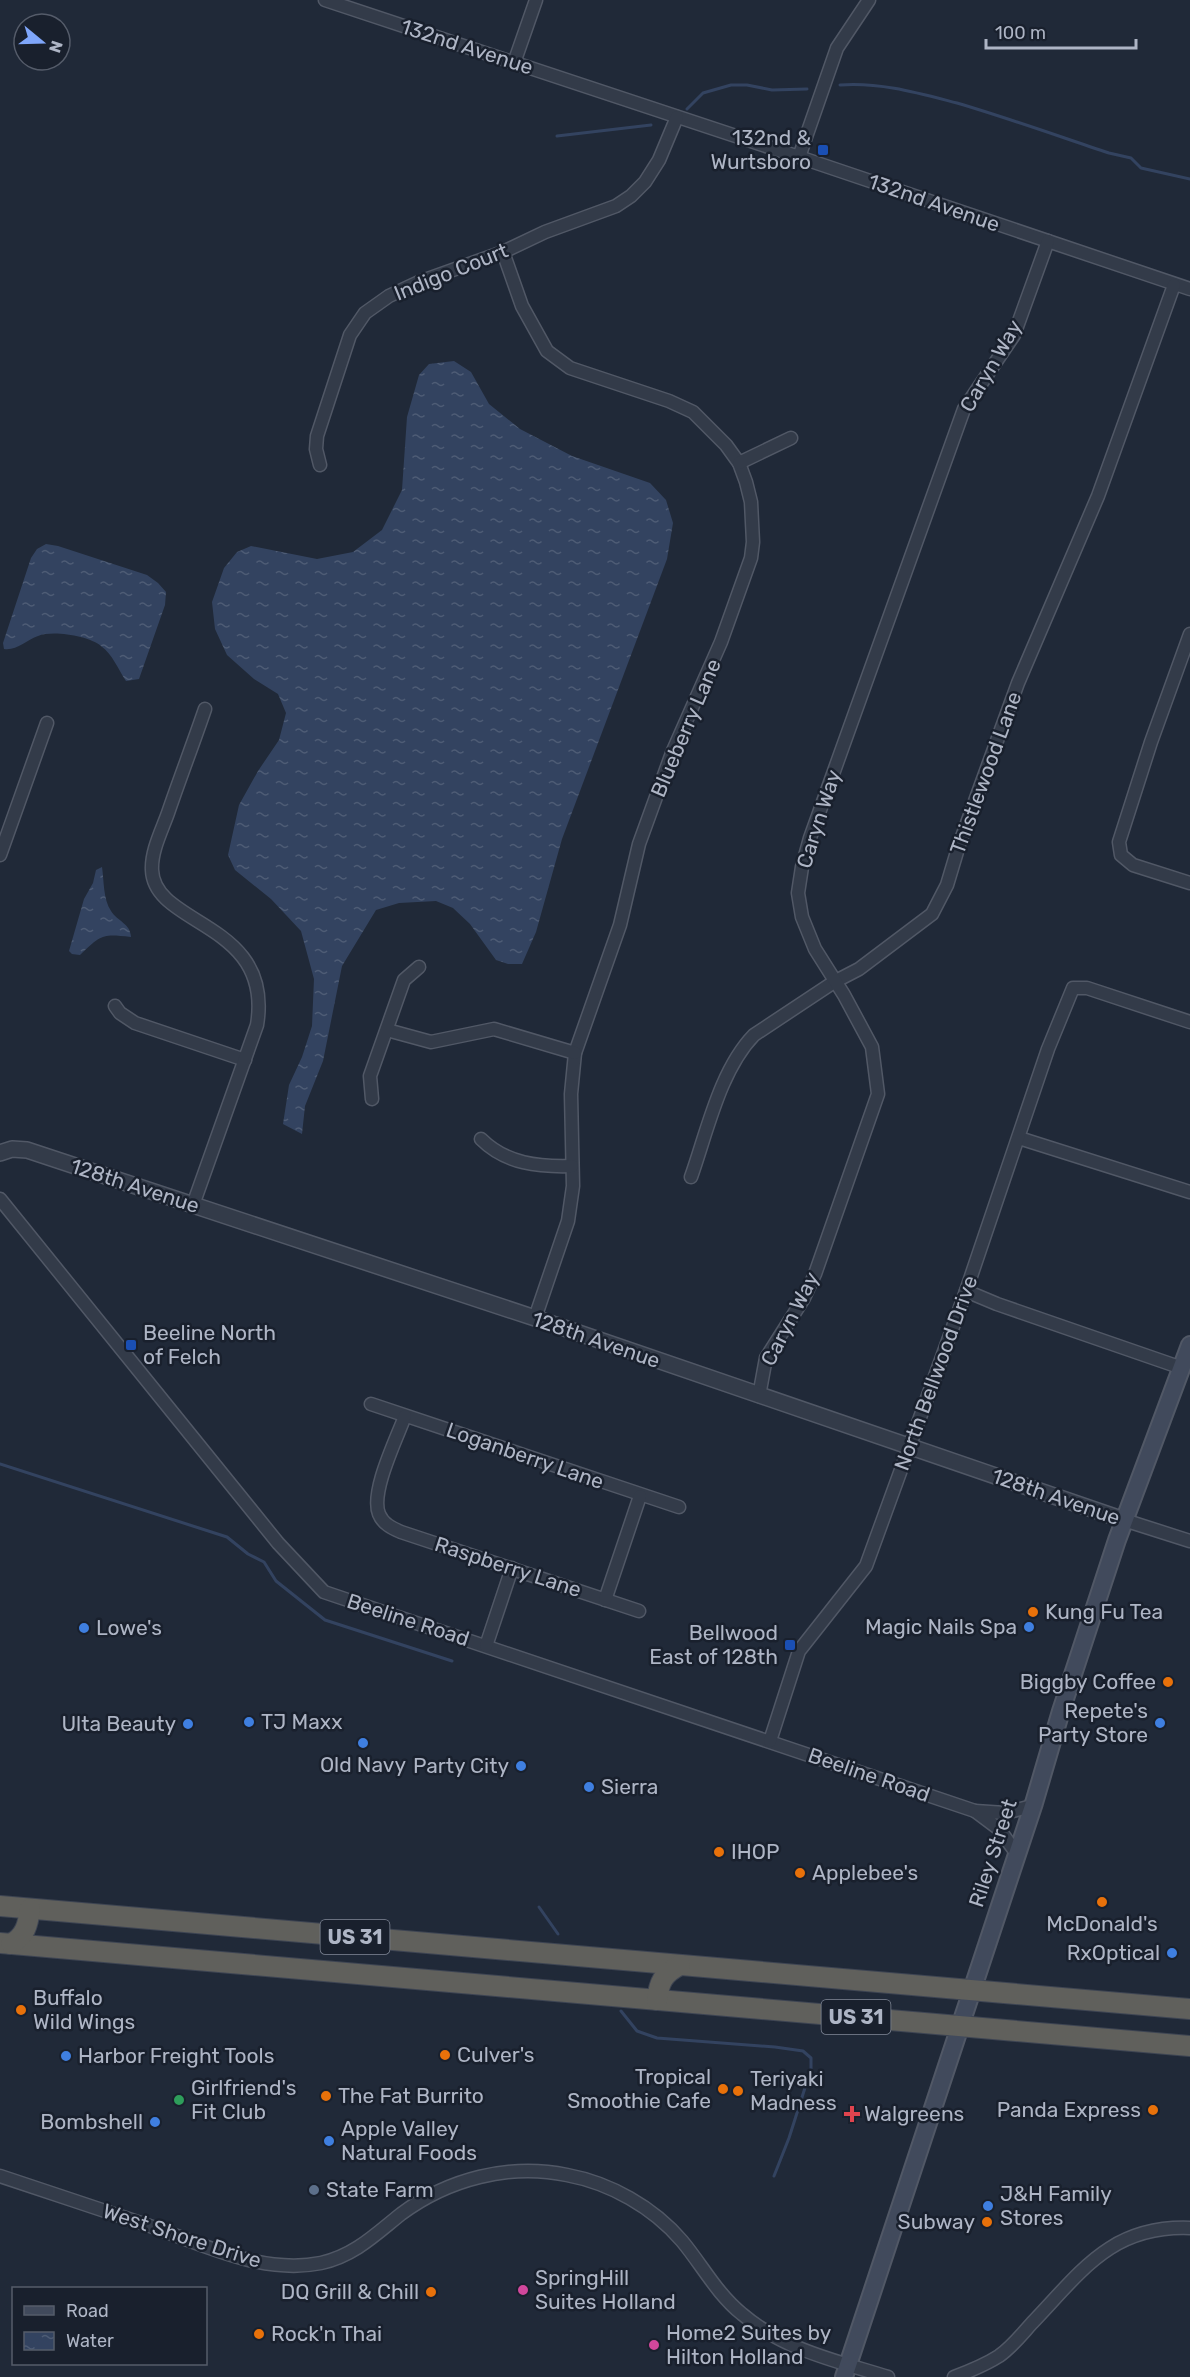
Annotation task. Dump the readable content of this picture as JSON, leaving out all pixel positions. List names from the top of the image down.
{
  "streets": {
    "highway": ["US 31"],
    "main road": ["Riley Street"],
    "street": [
      "132nd Avenue",
      "Indigo Court",
      "Caryn Way",
      "Blueberry Lane",
      "Thistlewood Lane",
      "128th Avenue",
      "North Bellwood Drive",
      "Loganberry Lane",
      "Raspberry Lane",
      "Beeline Road",
      "West Shore Drive"
    ]
  },
  "crossings": [
    ["132nd Avenue", "Indigo Court"],
    ["132nd Avenue", "Caryn Way"],
    ["132nd Avenue", "Thistlewood Lane"],
    ["Indigo Court", "Blueberry Lane"],
    ["Caryn Way", "Thistlewood Lane"],
    ["Caryn Way", "128th Avenue"],
    ["Blueberry Lane", "128th Avenue"],
    ["128th Avenue", "North Bellwood Drive"],
    ["128th Avenue", "Riley Street"],
    ["North Bellwood Drive", "Beeline Road"],
    ["Loganberry Lane", "Raspberry Lane"],
    ["Beeline Road", "Riley Street"],
    ["Riley Street", "US 31"],
    ["Riley Street", "West Shore Drive"]
  ],
  "places": {
    "transit": ["132nd & Wurtsboro", "Beeline North of Felch", "Bellwood East of 128th"],
    "other": [
      "Kung Fu Tea",
      "Magic Nails Spa",
      "Lowe's",
      "Biggby Coffee",
      "TJ Maxx",
      "Repete's Party Store",
      "Ulta Beauty",
      "Old Navy",
      "Party City",
      "Sierra",
      "IHOP",
      "Applebee's",
      "McDonald's",
      "RxOptical",
      "Buffalo Wild Wings",
      "Culver's",
      "Harbor Freight Tools",
      "Tropical Smoothie Cafe",
      "Teriyaki Madness",
      "The Fat Burrito",
      "Girlfriend's Fit Club",
      "Panda Express",
      "Bombshell",
      "Apple Valley Natural Foods",
      "State Farm",
      "J&H Family Stores",
      "Subway",
      "SpringHill Suites Holland",
      "DQ Grill & Chill",
      "Rock'n Thai",
      "Home2 Suites by Hilton Holland"
    ],
    "health": ["Walgreens"]
  },
  "legend": ["Road", "Water"],
  "scale_bar": "100 m",
  "north": "right"
}
